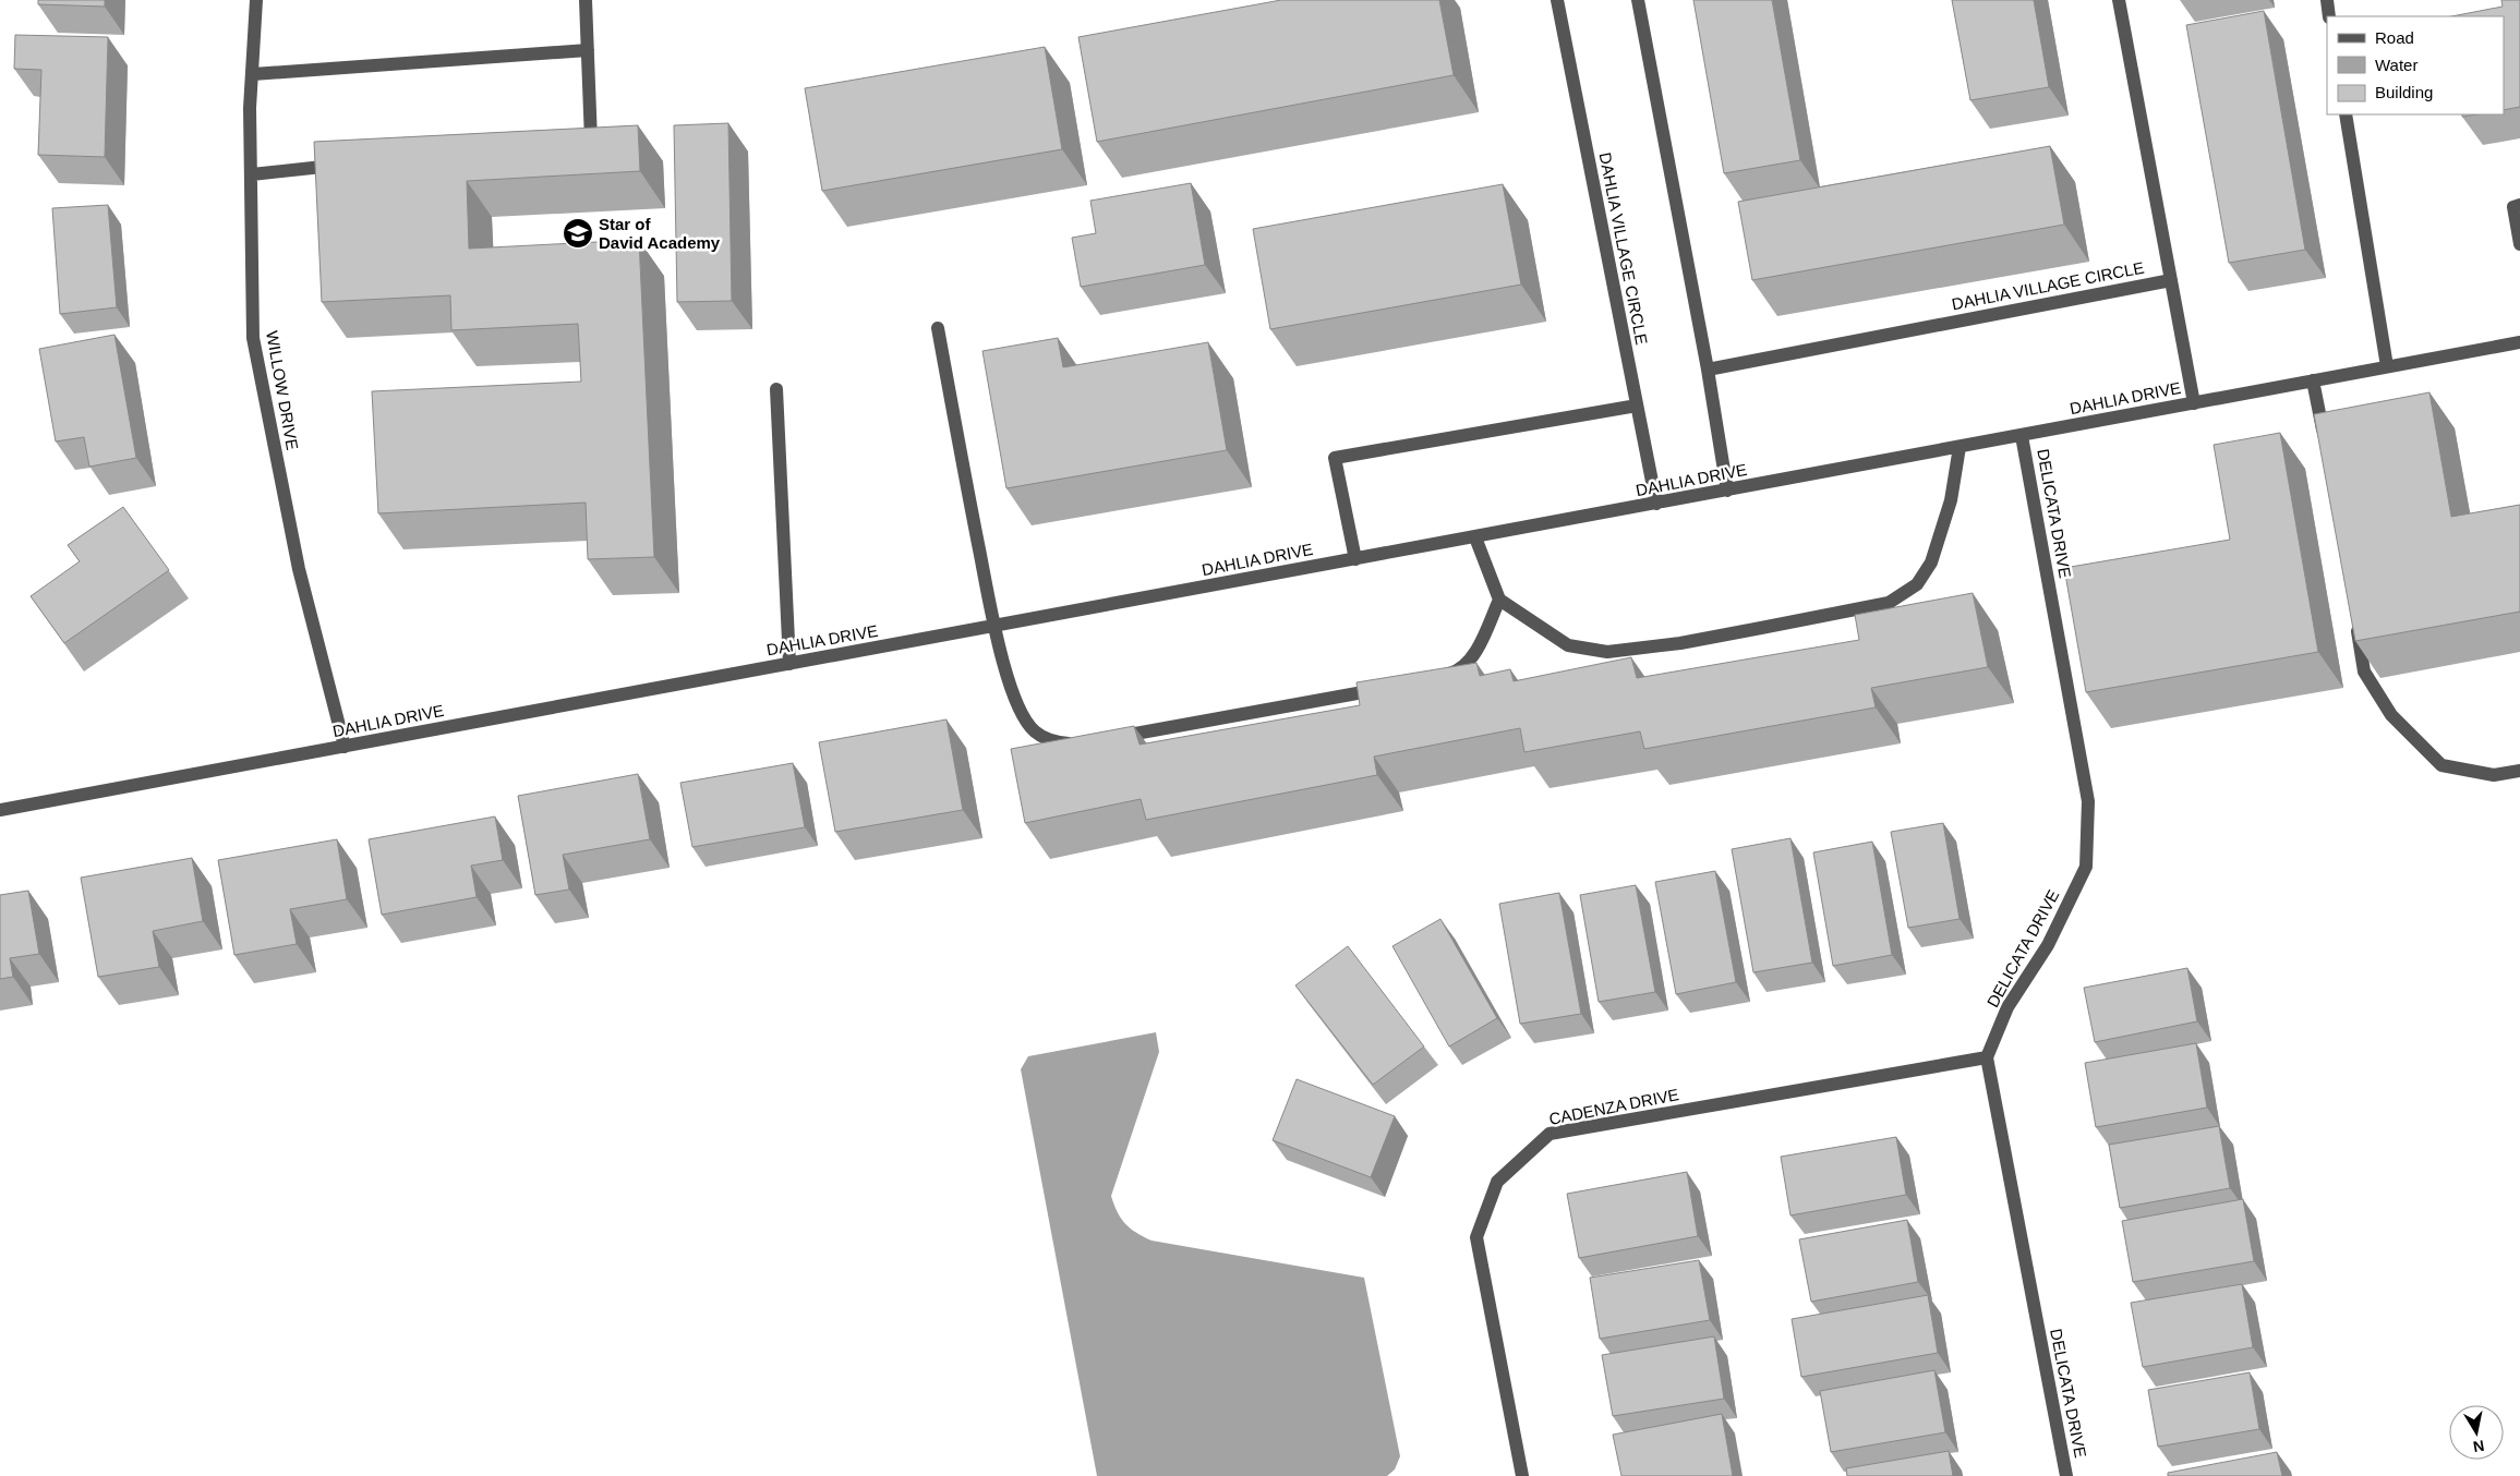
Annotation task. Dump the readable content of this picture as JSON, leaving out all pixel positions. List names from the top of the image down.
{
  "streets": {
    "street": [
      "DAHLIA VILLAGE CIRCLE",
      "WILLOW DRIVE",
      "DAHLIA DRIVE",
      "DELICATA DRIVE",
      "CADENZA DRIVE"
    ]
  },
  "crossings": [
    ["DAHLIA VILLAGE CIRCLE", "DAHLIA DRIVE"],
    ["WILLOW DRIVE", "DAHLIA DRIVE"],
    ["DAHLIA DRIVE", "DELICATA DRIVE"],
    ["DELICATA DRIVE", "CADENZA DRIVE"]
  ],
  "places": {
    "school or university": ["Star of David Academy"]
  },
  "legend": ["Road", "Water", "Building"],
  "north": "bottom"
}
